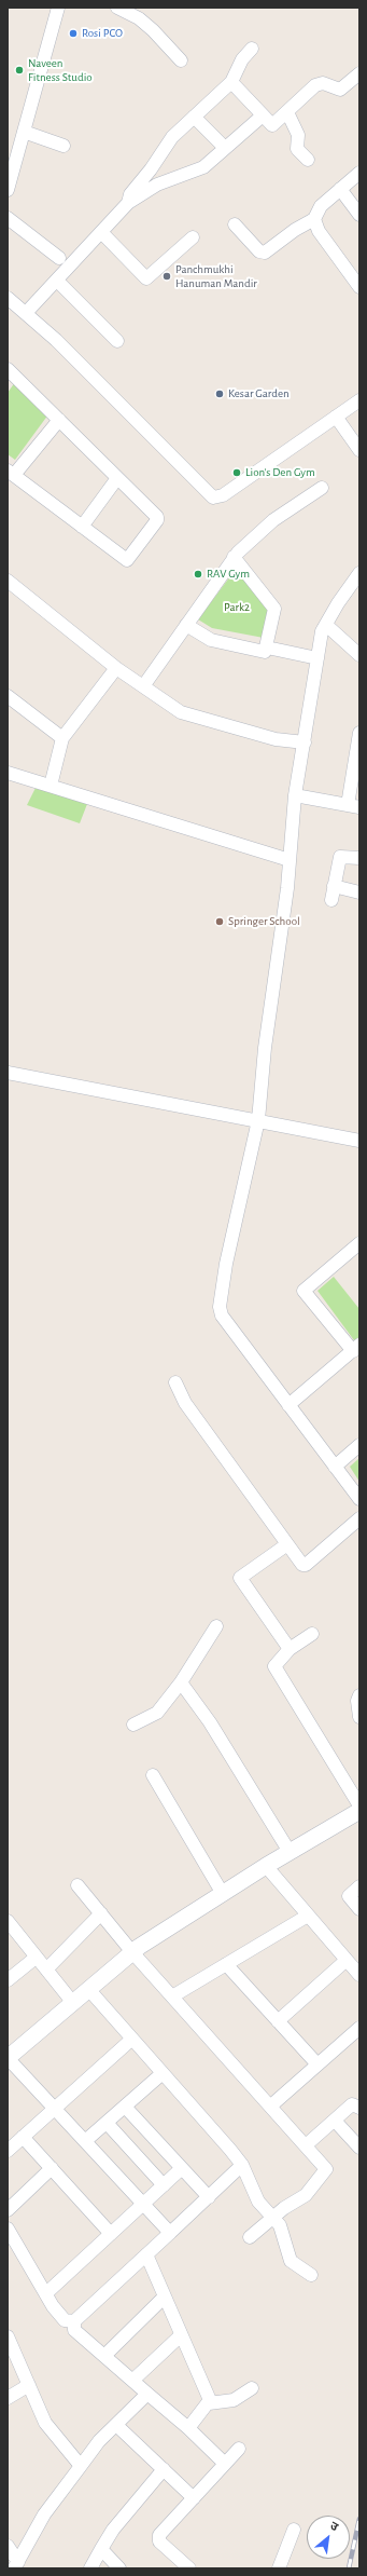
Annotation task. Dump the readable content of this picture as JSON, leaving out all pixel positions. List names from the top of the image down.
{
  "parks": ["Park2"],
  "places": [
    "Rosi PCO",
    "Naveen Fitness Studio",
    "Panchmukhi Hanuman Mandir",
    "Kesar Garden",
    "Lion's Den Gym",
    "RAV Gym",
    "Springer School"
  ],
  "north": "top right"
}
